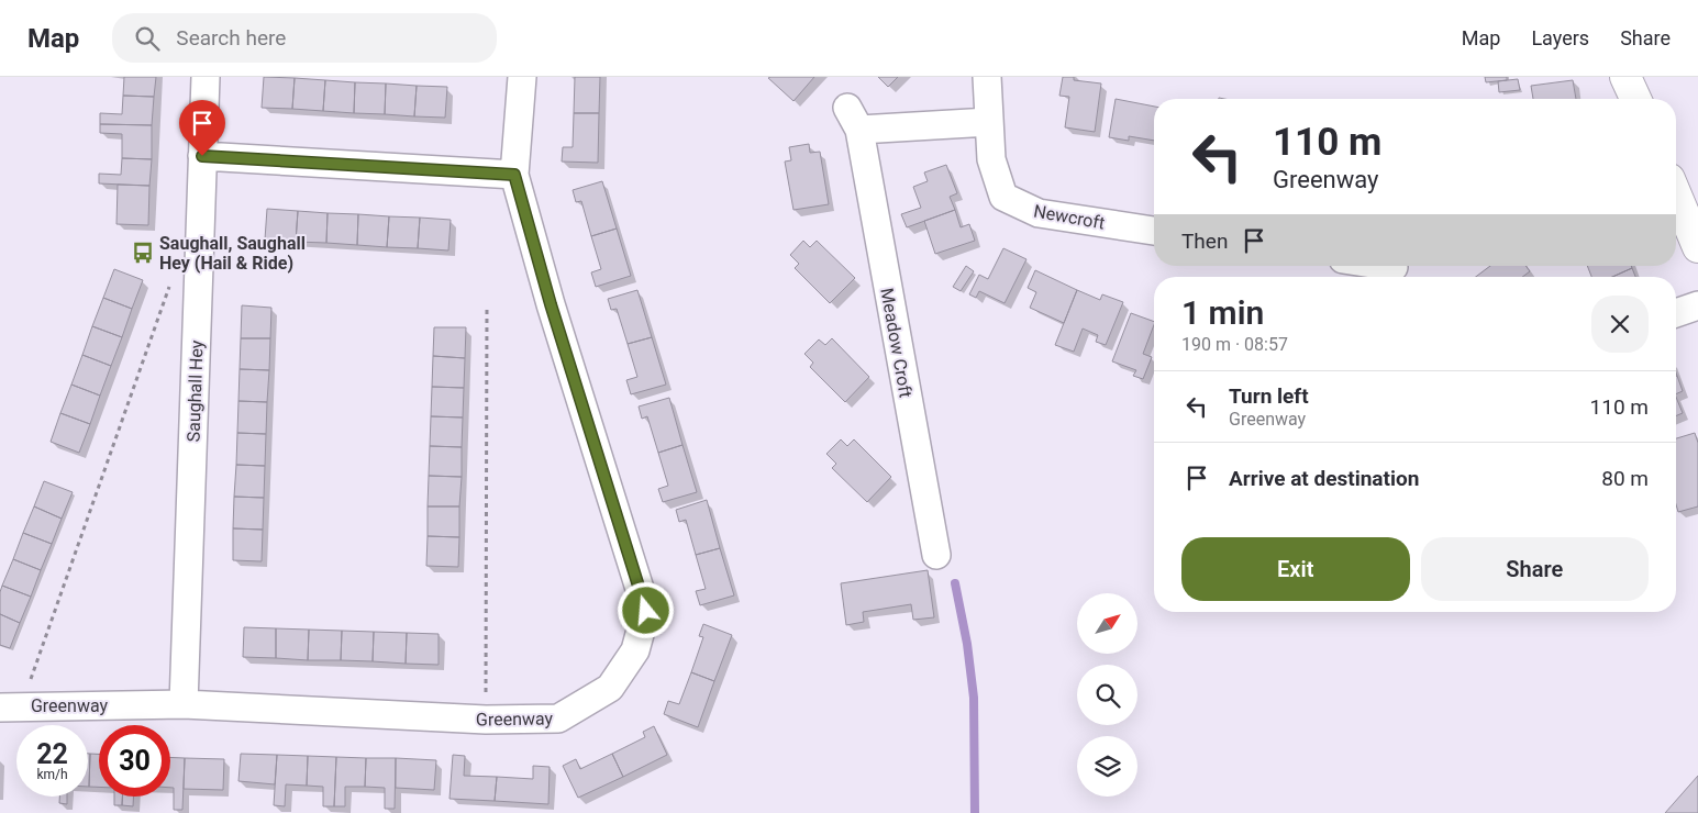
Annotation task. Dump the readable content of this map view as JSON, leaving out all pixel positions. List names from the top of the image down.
{
  "streets": {
    "street": [
      "Newcroft",
      "Meadow Croft",
      "Saughall Hey",
      "Greenway"
    ]
  },
  "crossings": [
    ["Newcroft", "Meadow Croft"],
    ["Saughall Hey", "Greenway"]
  ],
  "places": {
    "bus stop": ["Saughall, Saughall Hey (Hail & Ride)"]
  },
  "north": "top right",
  "page": {
    "header": "Map",
    "search": "Search here",
    "nav": ["Map", "Layers", "Share"],
    "turn": ["110 m", "Greenway"],
    "then": "Then",
    "heading": ["1 min", "190 m · 08:57"],
    "list": [
      {
        "name": "Turn left",
        "note": "Greenway",
        "value": "110 m"
      },
      {
        "name": "Arrive at destination",
        "value": "80 m"
      }
    ],
    "buttons": ["Exit", "Share"],
    "speed": "22 km/h",
    "limit": "30"
  }
}
